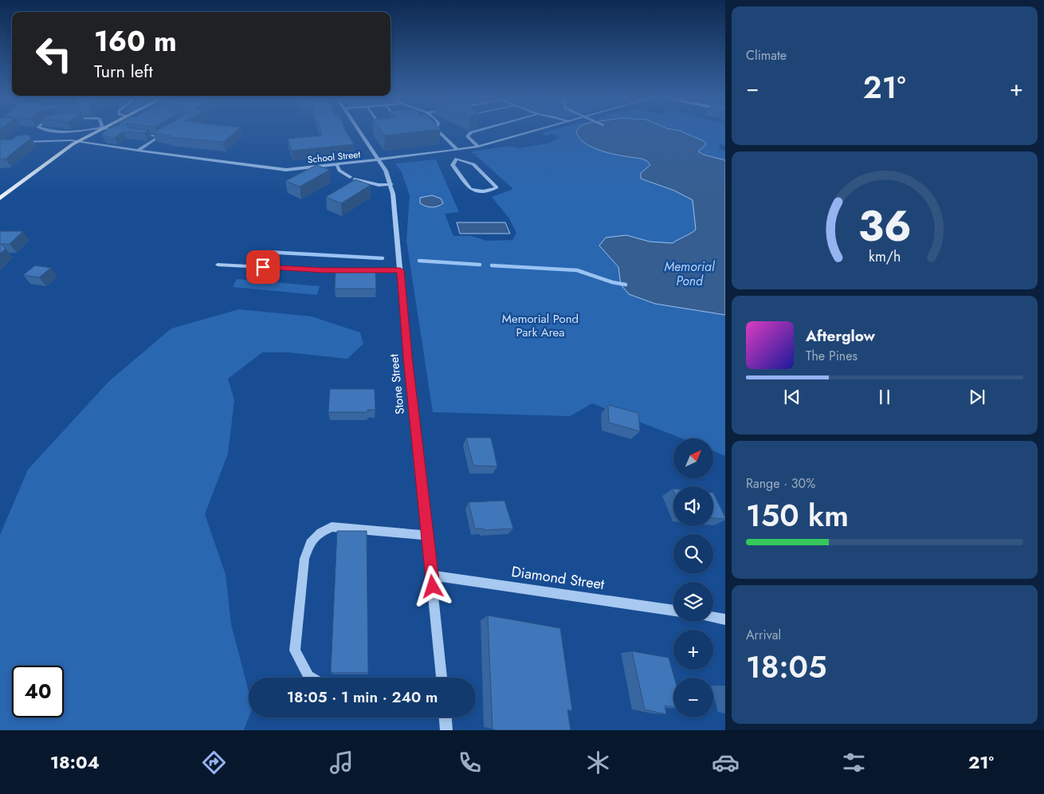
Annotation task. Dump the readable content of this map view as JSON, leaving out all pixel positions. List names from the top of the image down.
{
  "streets": {
    "street": ["School Street", "Stone Street", "Diamond Street"]
  },
  "crossings": [
    ["School Street", "Stone Street"],
    ["Stone Street", "Diamond Street"]
  ],
  "water": ["Memorial Pond"],
  "parks": ["Memorial Pond Park Area"],
  "north": "top right",
  "page": {
    "tile": [
      "Climate",
      ["Range · 30%", "150 km"],
      ["Arrival", "18:05"]
    ],
    "turn": ["160 m", "Turn left"],
    "heat": ["−", "21°", "+"],
    "song": ["Afterglow", "The Pines"],
    "map_buttons": ["+", "−"],
    "limit": "40",
    "trip": "18:05 · 1 min · 240 m",
    "tabs": ["18:04", "21°"],
    "gauge": ["36", "km/h"]
  }
}
